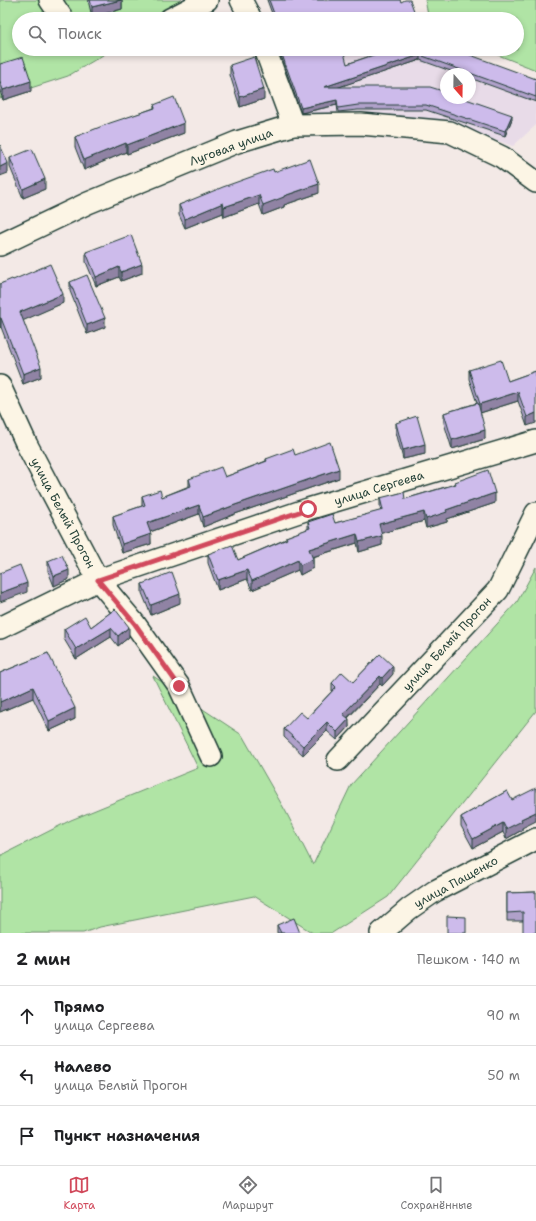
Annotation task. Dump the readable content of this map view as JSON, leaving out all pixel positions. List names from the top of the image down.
{
  "streets": {
    "street": [
      "Луговая улица",
      "улица Сергеева",
      "улица Белый Прогон",
      "улица Пащенко"
    ]
  },
  "crossings": [
    ["улица Сергеева", "улица Белый Прогон"]
  ],
  "north": "bottom",
  "page": {
    "search": "Поиск",
    "heading": ["2 мин", "Пешком · 140 m"],
    "list": [
      ["Прямо", "улица Сергеева", "90 m"],
      ["Налево", "улица Белый Прогон", "50 m"],
      "Пункт назначения"
    ],
    "nav": ["Карта", "Маршрут", "Сохранённые"]
  }
}
